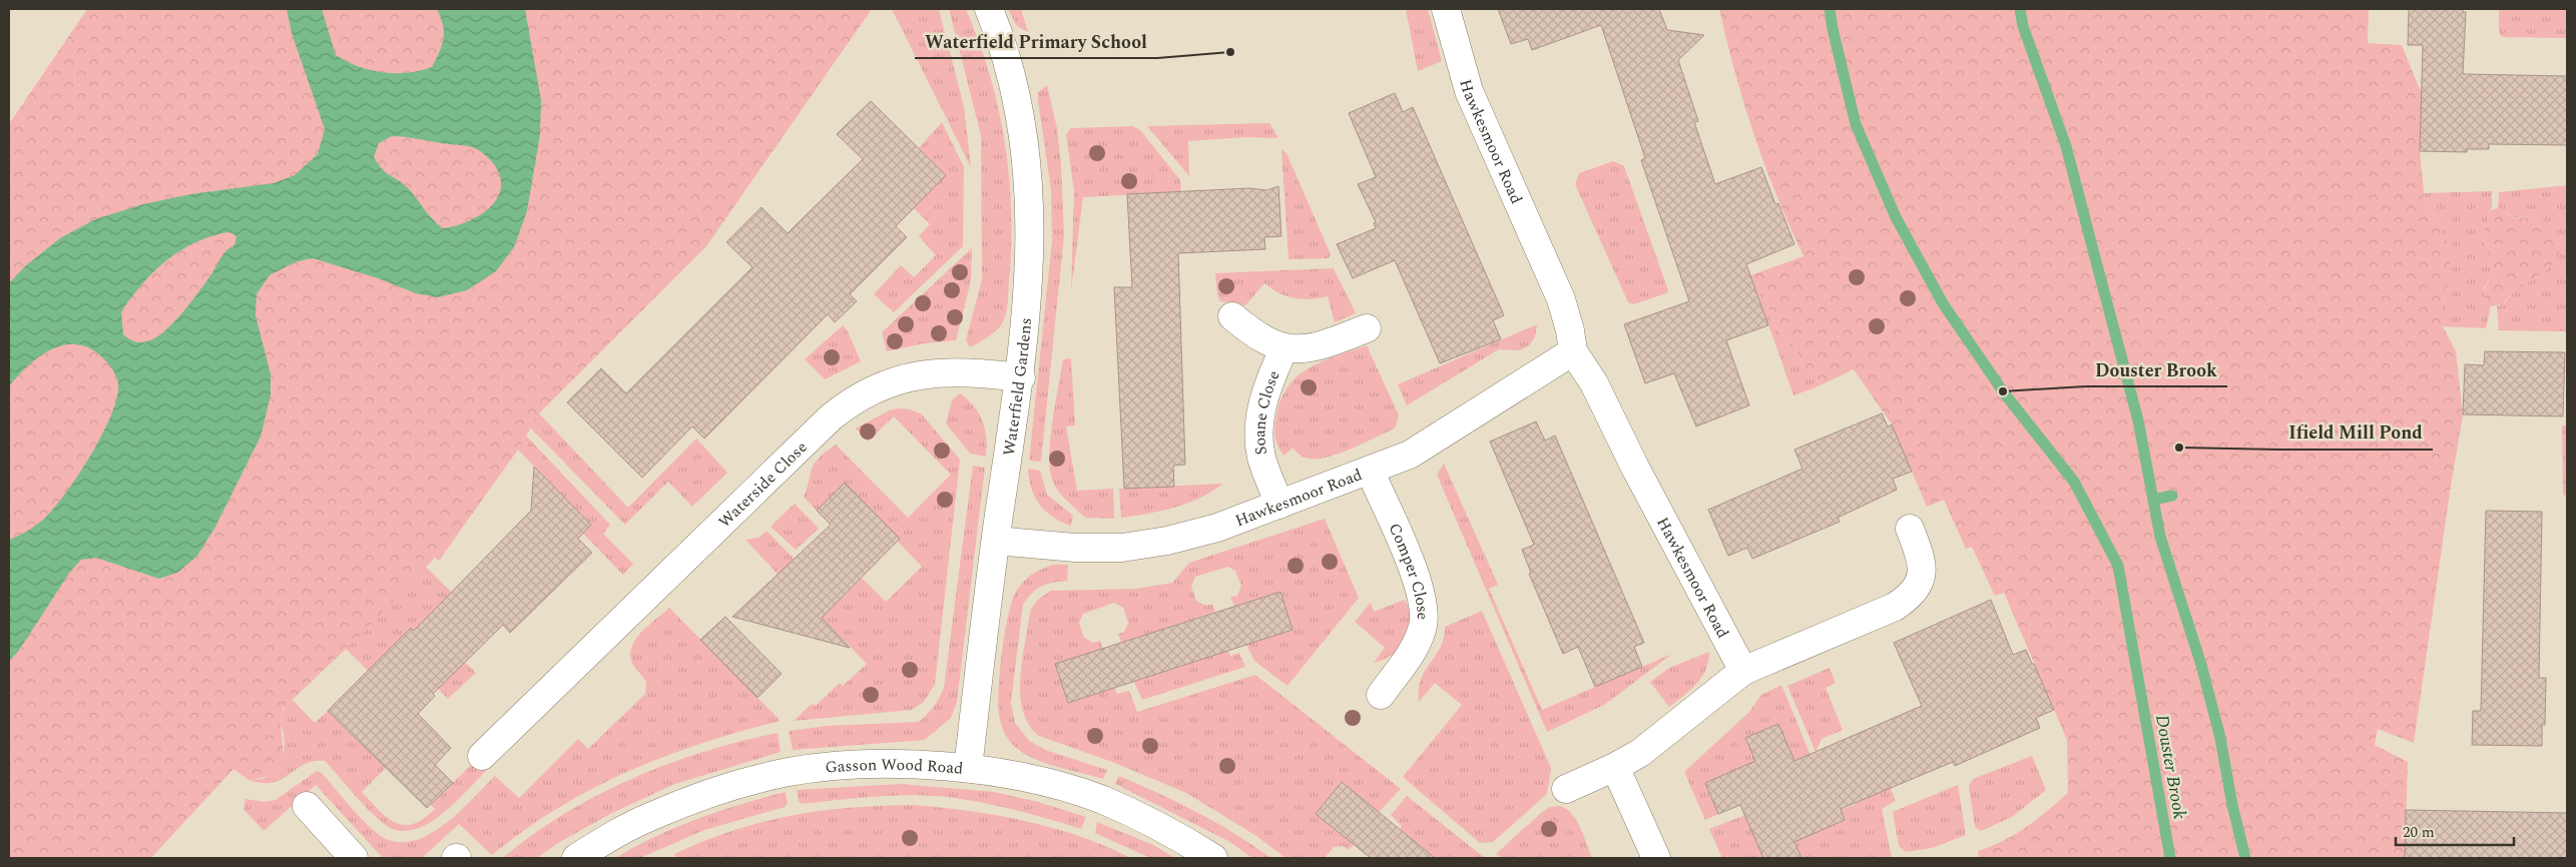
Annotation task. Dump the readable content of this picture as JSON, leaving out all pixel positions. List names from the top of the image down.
{
  "streets": {
    "street": [
      "Hawkesmoor Road",
      "Waterfield Gardens",
      "Soane Close",
      "Waterside Close",
      "Comper Close",
      "Gasson Wood Road"
    ]
  },
  "crossings": [
    ["Hawkesmoor Road", "Waterfield Gardens"],
    ["Hawkesmoor Road", "Soane Close"],
    ["Hawkesmoor Road", "Comper Close"],
    ["Waterfield Gardens", "Waterside Close"],
    ["Waterfield Gardens", "Gasson Wood Road"]
  ],
  "water": ["Douster Brook"],
  "places": ["Waterfield Primary School", "Douster Brook", "Ifield Mill Pond"],
  "scale_bar": "20 m"
}
